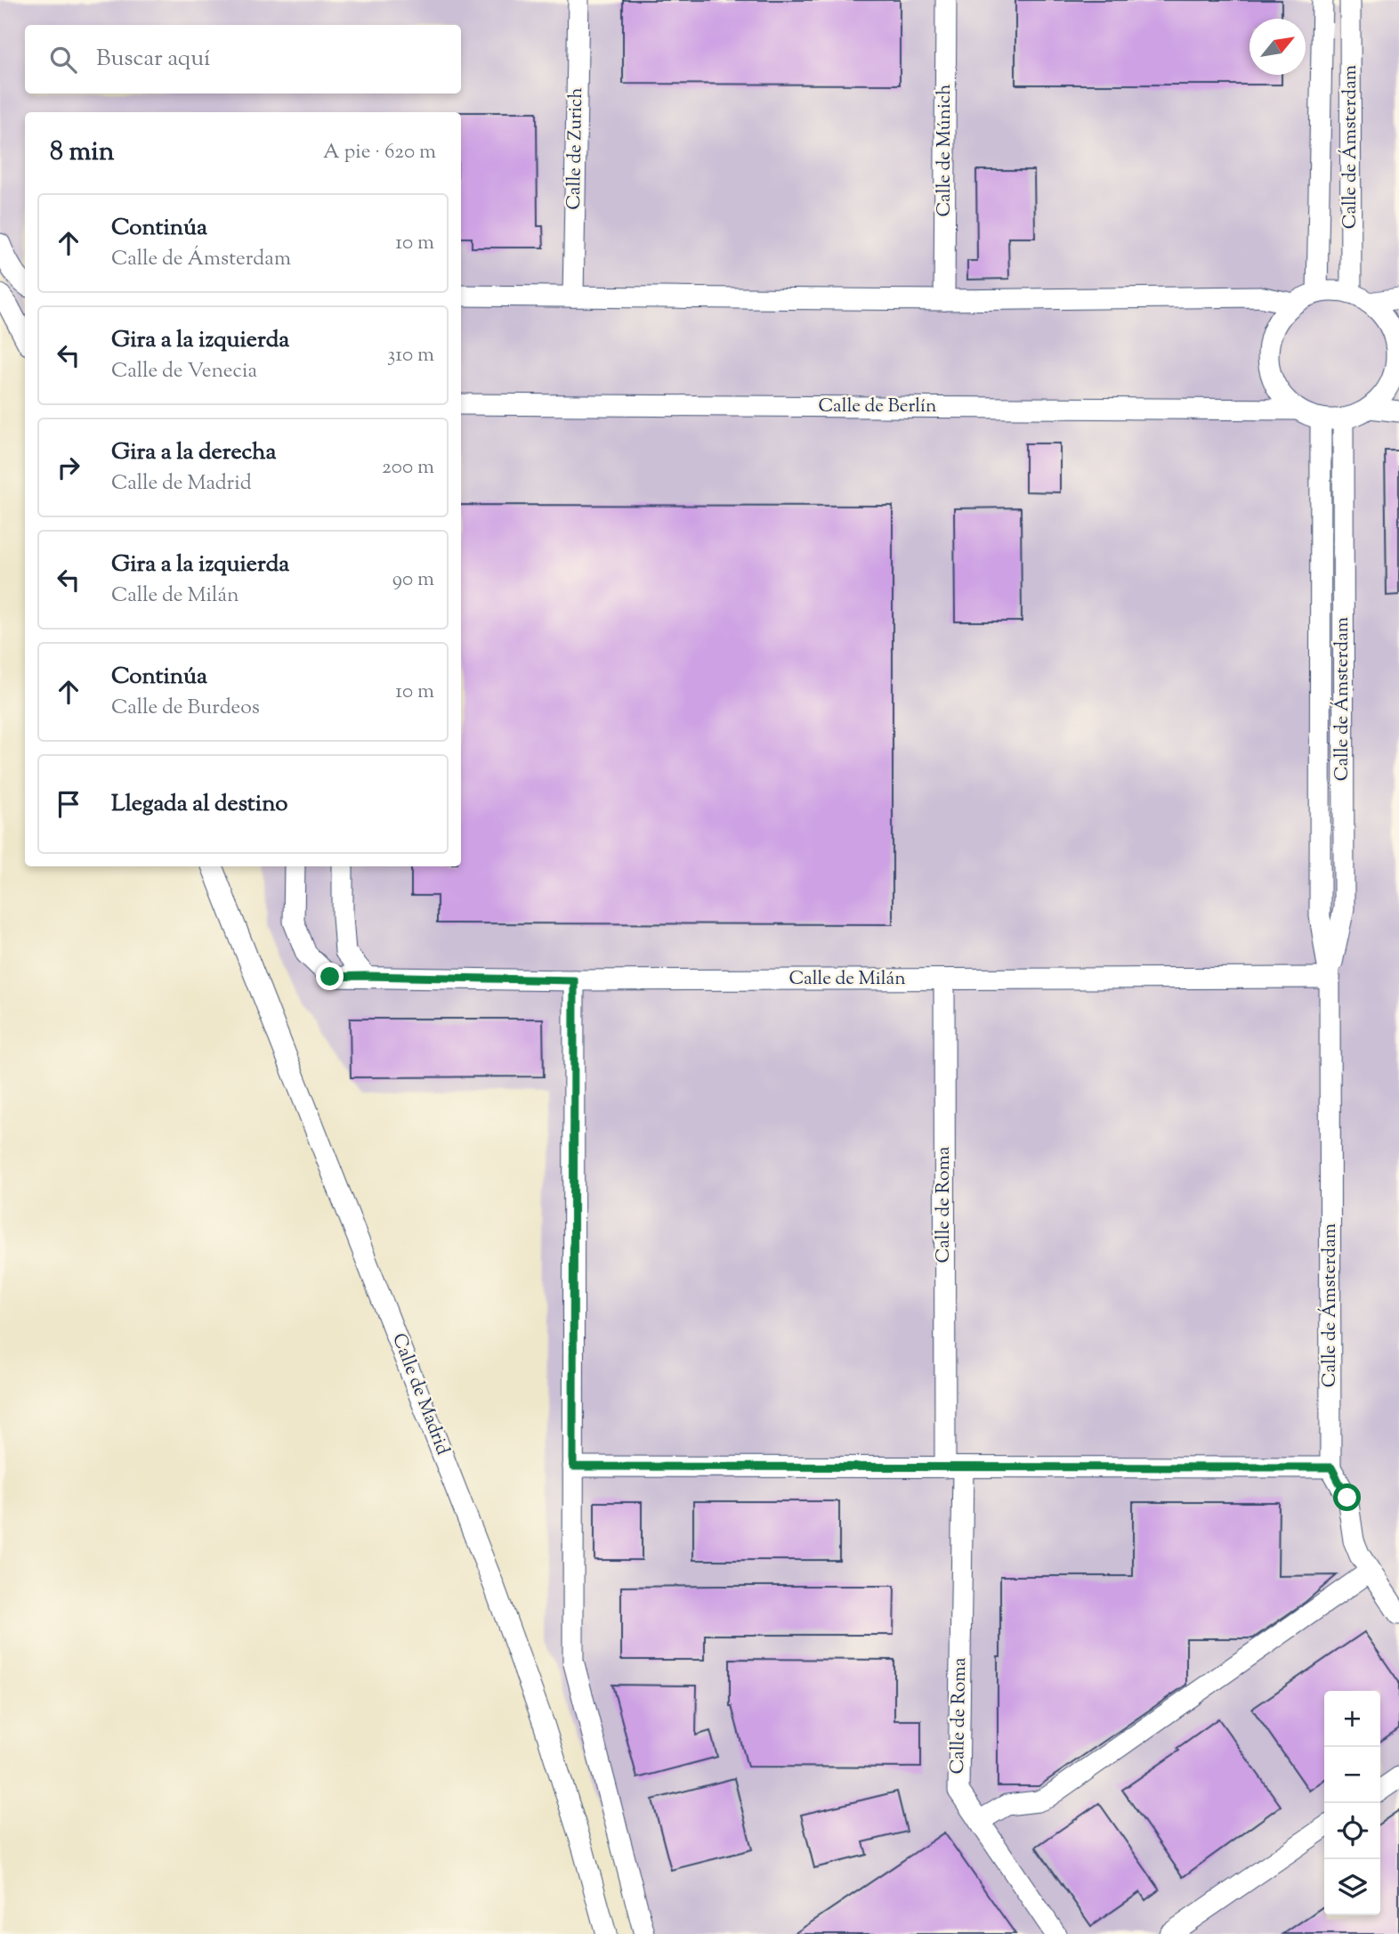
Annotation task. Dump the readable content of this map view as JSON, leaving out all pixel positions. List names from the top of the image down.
{
  "streets": {
    "street": [
      "Calle de Ámsterdam",
      "Calle de Zurich",
      "Calle de Múnich",
      "Calle de Berlín",
      "Calle de Milán",
      "Calle de Roma",
      "Calle de Madrid"
    ]
  },
  "crossings": [
    ["Calle de Ámsterdam", "Calle de Berlín"],
    ["Calle de Ámsterdam", "Calle de Milán"],
    ["Calle de Milán", "Calle de Roma"]
  ],
  "north": "top right",
  "page": {
    "search": "Buscar aquí",
    "heading": ["8 min", "A pie · 620 m"],
    "list": [
      ["Continúa", "Calle de Ámsterdam", "10 m"],
      ["Gira a la izquierda", "Calle de Venecia", "310 m"],
      ["Gira a la derecha", "Calle de Madrid", "200 m"],
      ["Gira a la izquierda", "Calle de Milán", "90 m"],
      ["Continúa", "Calle de Burdeos", "10 m"],
      "Llegada al destino"
    ],
    "map_buttons": ["+", "−"]
  }
}
